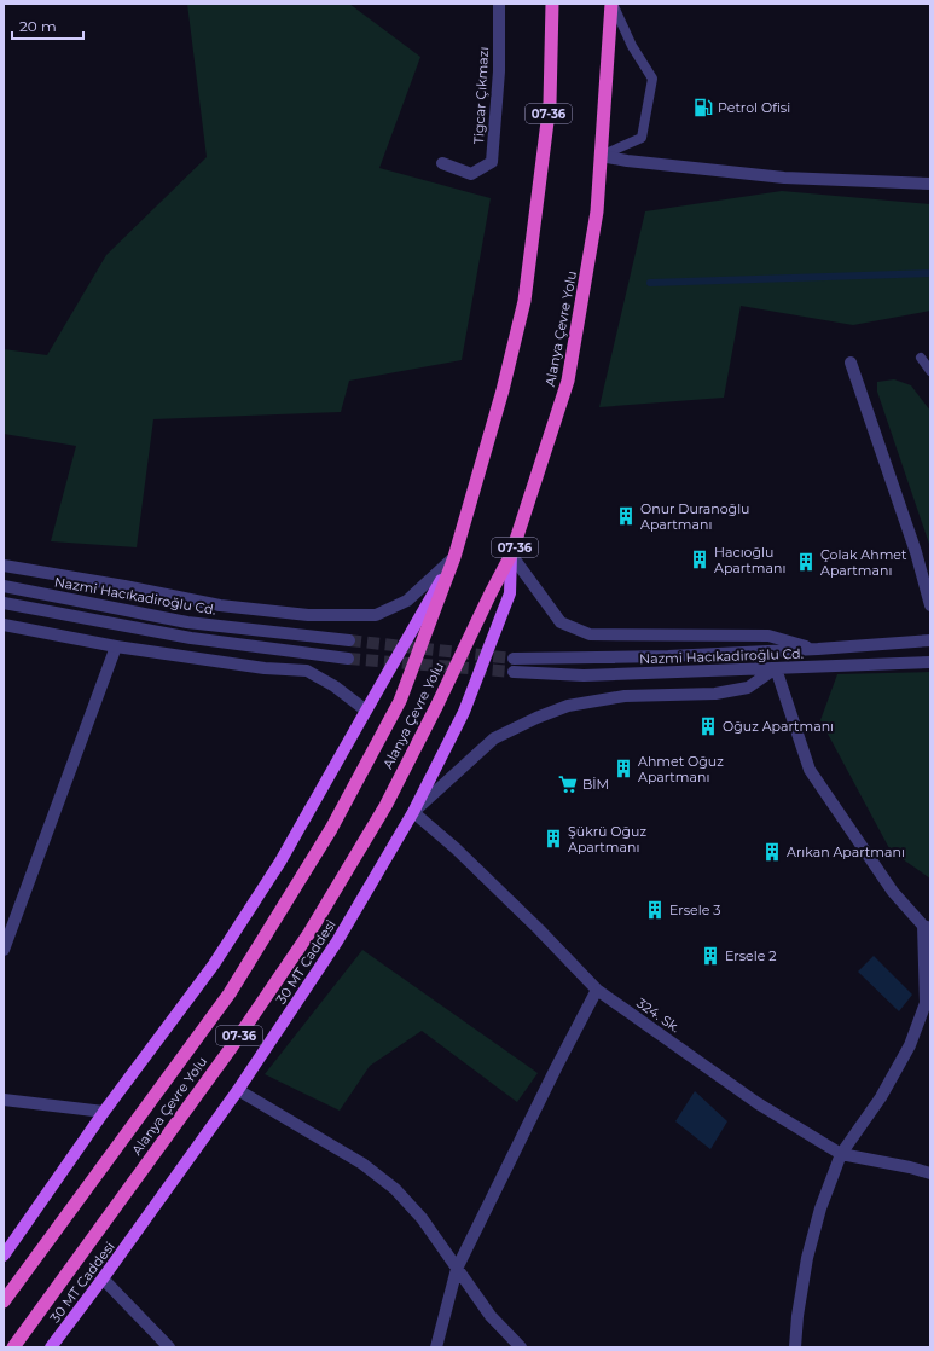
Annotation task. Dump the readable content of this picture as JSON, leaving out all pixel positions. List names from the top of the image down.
{
  "streets": {
    "highway": ["07-36", "Alanya Çevre Yolu"],
    "main road": ["30 MT Caddesi"],
    "street": ["Tigcar Çıkmazı", "Nazmi Hacıkadiroğlu Cd.", "324. Sk."]
  },
  "crossings": [
    ["Alanya Çevre Yolu", "Nazmi Hacıkadiroğlu Cd."],
    ["Alanya Çevre Yolu", "30 MT Caddesi"],
    ["Nazmi Hacıkadiroğlu Cd.", "30 MT Caddesi"],
    ["30 MT Caddesi", "324. Sk."]
  ],
  "places": {
    "fuel station": ["Petrol Ofisi"],
    "building": [
      "Onur Duranoğlu Apartmanı",
      "Hacıoğlu Apartmanı",
      "Çolak Ahmet Apartmanı",
      "Oğuz Apartmanı",
      "Ahmet Oğuz Apartmanı",
      "Şükrü Oğuz Apartmanı",
      "Arıkan Apartmanı",
      "Ersele 3",
      "Ersele 2"
    ],
    "supermarket": ["BİM"]
  },
  "scale_bar": "20 m"
}
